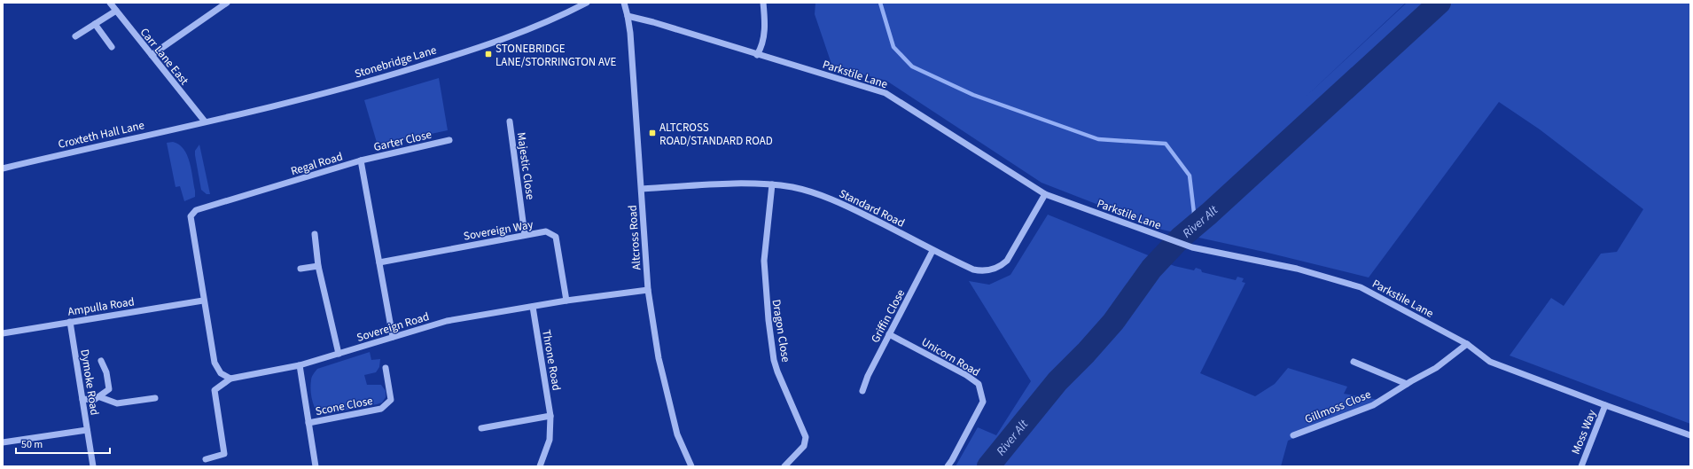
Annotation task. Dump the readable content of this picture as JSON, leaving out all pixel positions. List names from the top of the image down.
{
  "streets": {
    "street": [
      "Carr Lane East",
      "Stonebridge Lane",
      "Parkstile Lane",
      "Croxteth Hall Lane",
      "Garter Close",
      "Regal Road",
      "Majestic Close",
      "Standard Road",
      "Sovereign Way",
      "Altcross Road",
      "Ampulla Road",
      "Griffin Close",
      "Sovereign Road",
      "Dragon Close",
      "Unicorn Road",
      "Throne Road",
      "Dymoke Road",
      "Scone Close",
      "Gillmoss Close",
      "Moss Way"
    ]
  },
  "crossings": [
    ["Carr Lane East", "Stonebridge Lane"],
    ["Carr Lane East", "Croxteth Hall Lane"],
    ["Stonebridge Lane", "Croxteth Hall Lane"],
    ["Parkstile Lane", "Standard Road"],
    ["Parkstile Lane", "Altcross Road"],
    ["Parkstile Lane", "Gillmoss Close"],
    ["Parkstile Lane", "Moss Way"],
    ["Garter Close", "Regal Road"],
    ["Regal Road", "Sovereign Way"],
    ["Regal Road", "Ampulla Road"],
    ["Regal Road", "Sovereign Road"],
    ["Majestic Close", "Sovereign Way"],
    ["Standard Road", "Altcross Road"],
    ["Standard Road", "Griffin Close"],
    ["Standard Road", "Dragon Close"],
    ["Sovereign Way", "Sovereign Road"],
    ["Altcross Road", "Sovereign Road"],
    ["Ampulla Road", "Dymoke Road"],
    ["Griffin Close", "Unicorn Road"],
    ["Sovereign Road", "Throne Road"]
  ],
  "water": ["River Alt"],
  "places": {
    "transit": ["STONEBRIDGE LANE/STORRINGTON AVE", "ALTCROSS ROAD/STANDARD ROAD"]
  },
  "scale_bar": "50 m"
}
